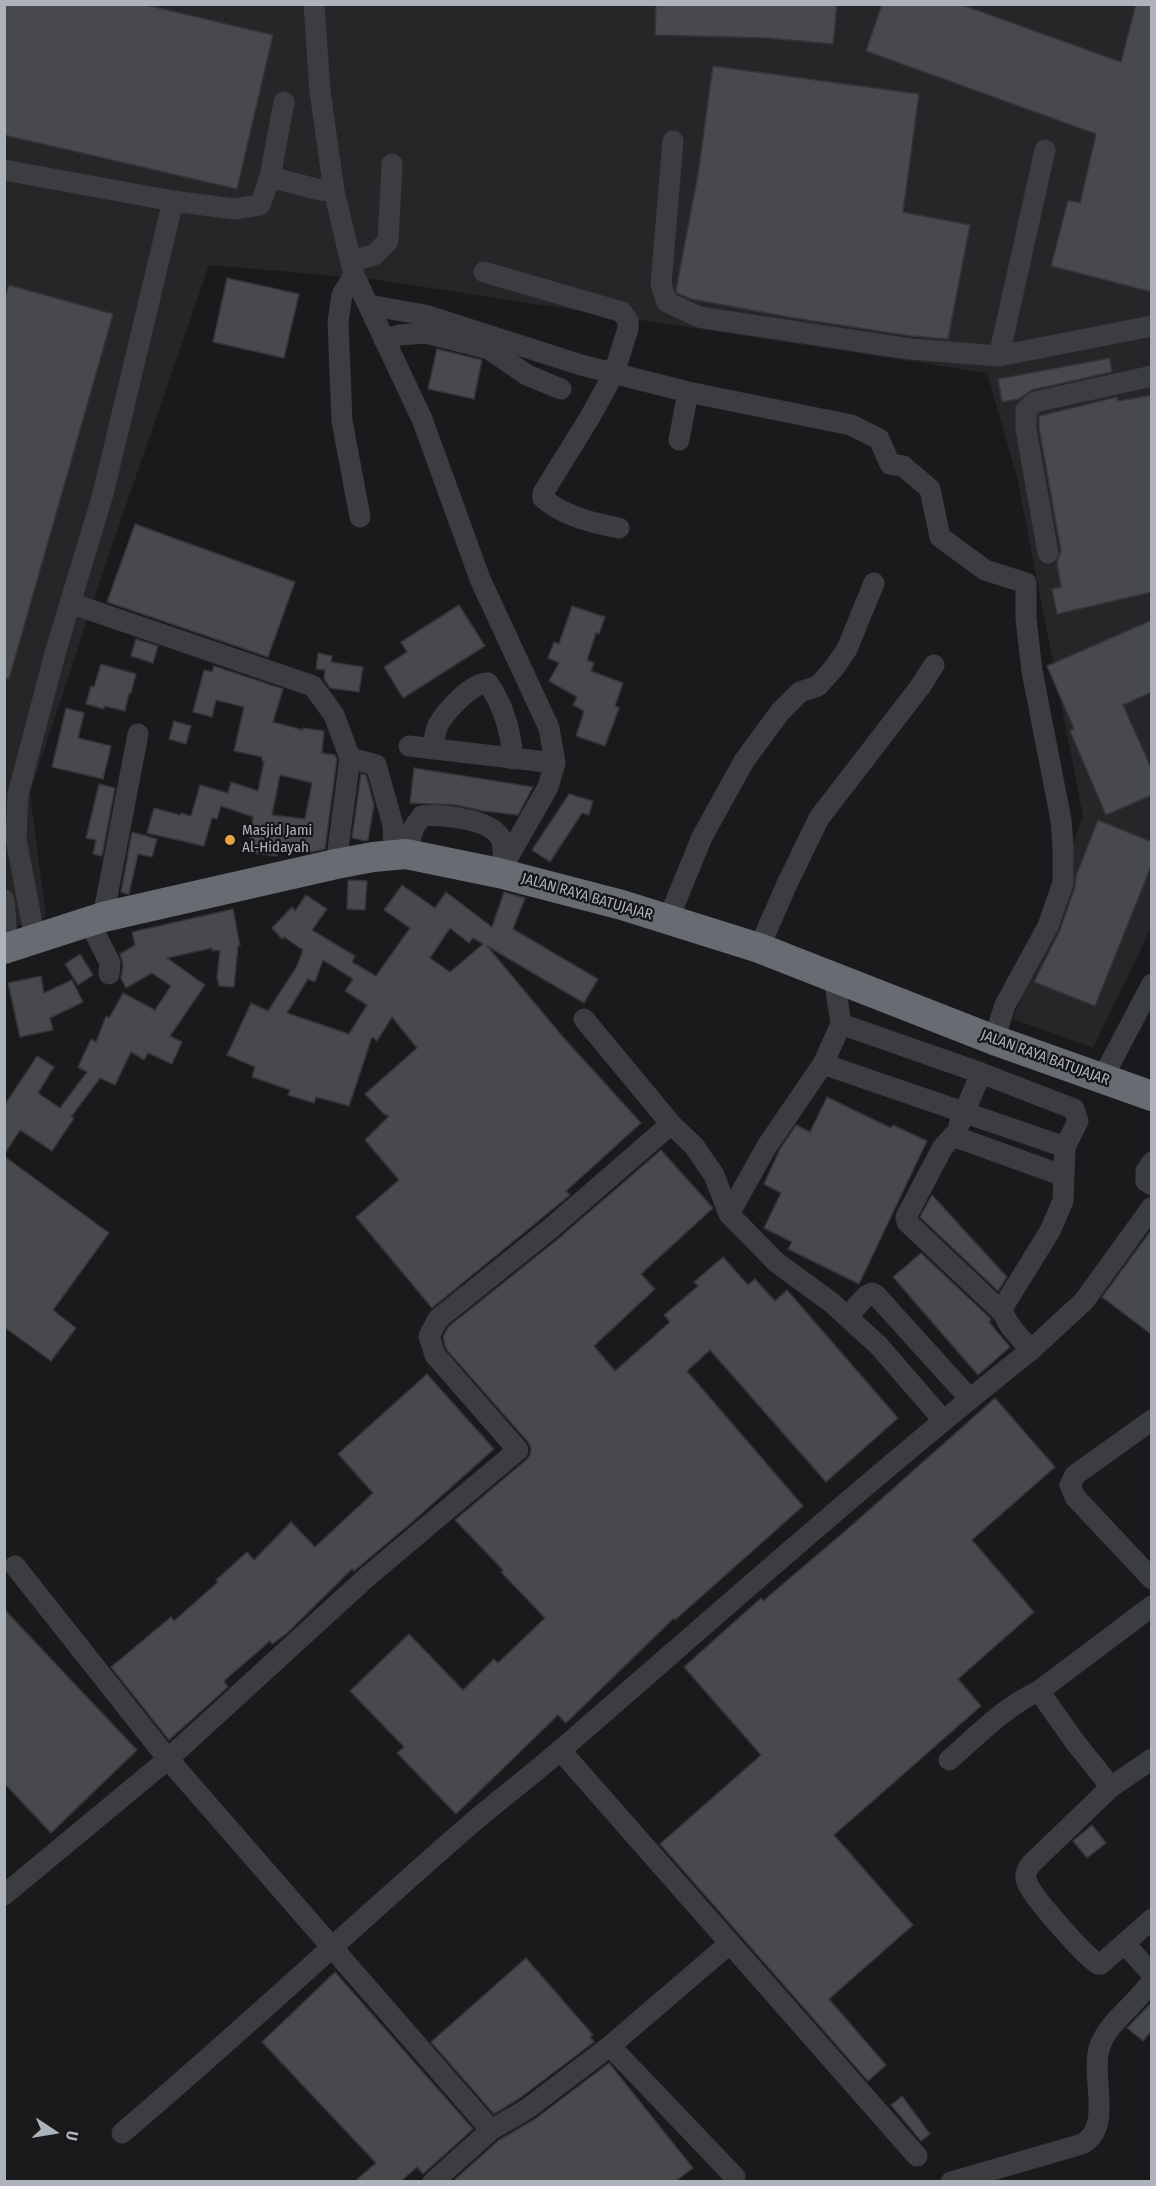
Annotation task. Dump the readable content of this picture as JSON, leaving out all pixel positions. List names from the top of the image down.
{
  "streets": {
    "highway": ["JALAN RAYA BATUJAJAR"]
  },
  "places": ["Masjid Jami Al-Hidayah"],
  "north": "right"
}
